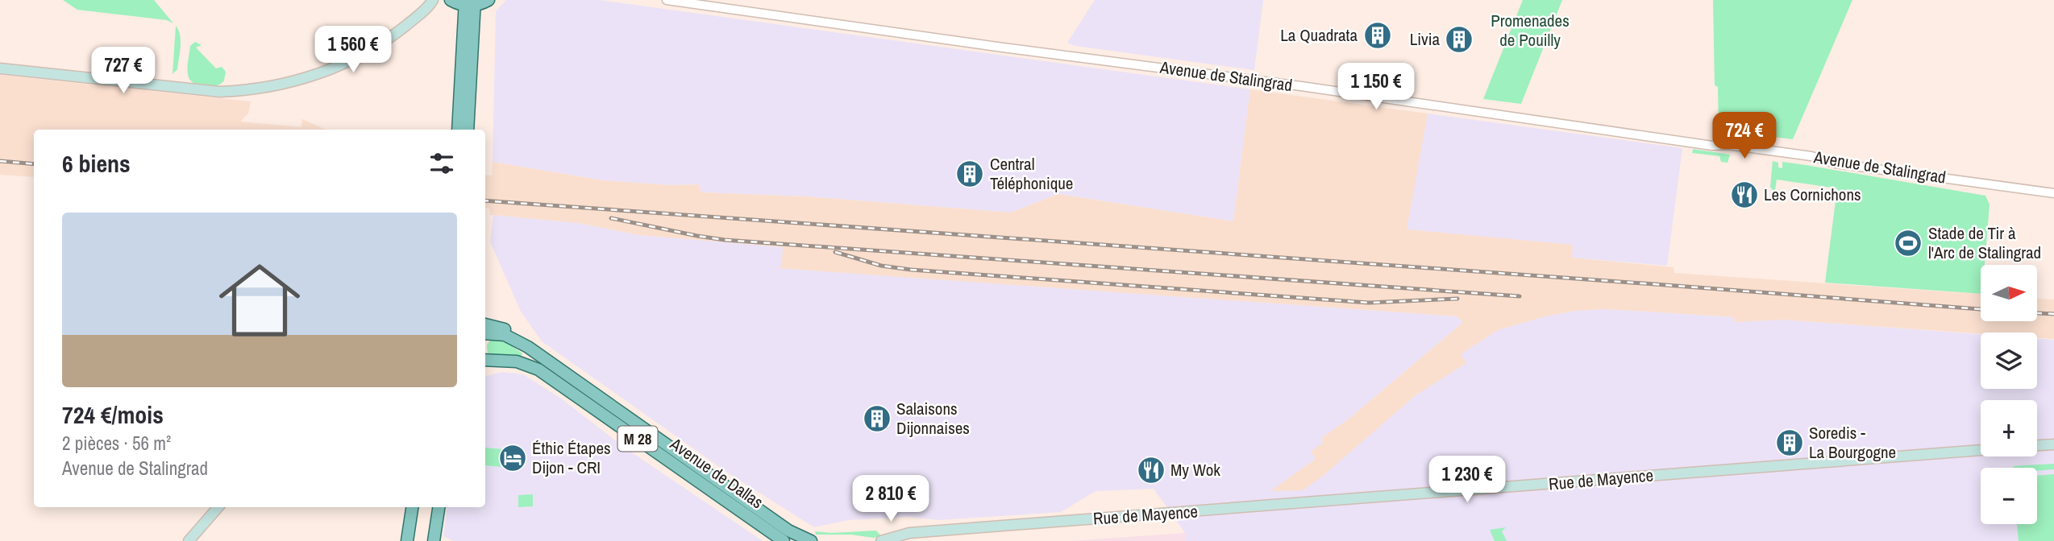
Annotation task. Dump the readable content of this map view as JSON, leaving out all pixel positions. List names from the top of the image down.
{
  "streets": {
    "main road": ["M 28", "Avenue de Dallas", "Rue de Mayence"],
    "street": ["Avenue de Stalingrad"]
  },
  "parks": ["Promenades de Pouilly"],
  "places": {
    "building": [
      "La Quadrata",
      "Livia",
      "Central Téléphonique",
      "Salaisons Dijonnaises",
      "Soredis - La Bourgogne"
    ],
    "restaurant": ["Les Cornichons", "My Wok"],
    "sports": ["Stade de Tir à l'Arc de Stalingrad"],
    "hotel": ["Éthic Étapes Dijon - CRI"]
  },
  "north": "right",
  "page": {
    "price": [
      "1 560 €",
      "727 €",
      "1 150 €",
      "724 €",
      "1 230 €",
      "2 810 €"
    ],
    "heading": "6 biens",
    "list": [
      {
        "name": "724 €/mois",
        "note": "2 pièces · 56 m² · Avenue de Stalingrad"
      }
    ],
    "map_buttons": ["+", "−"]
  }
}
